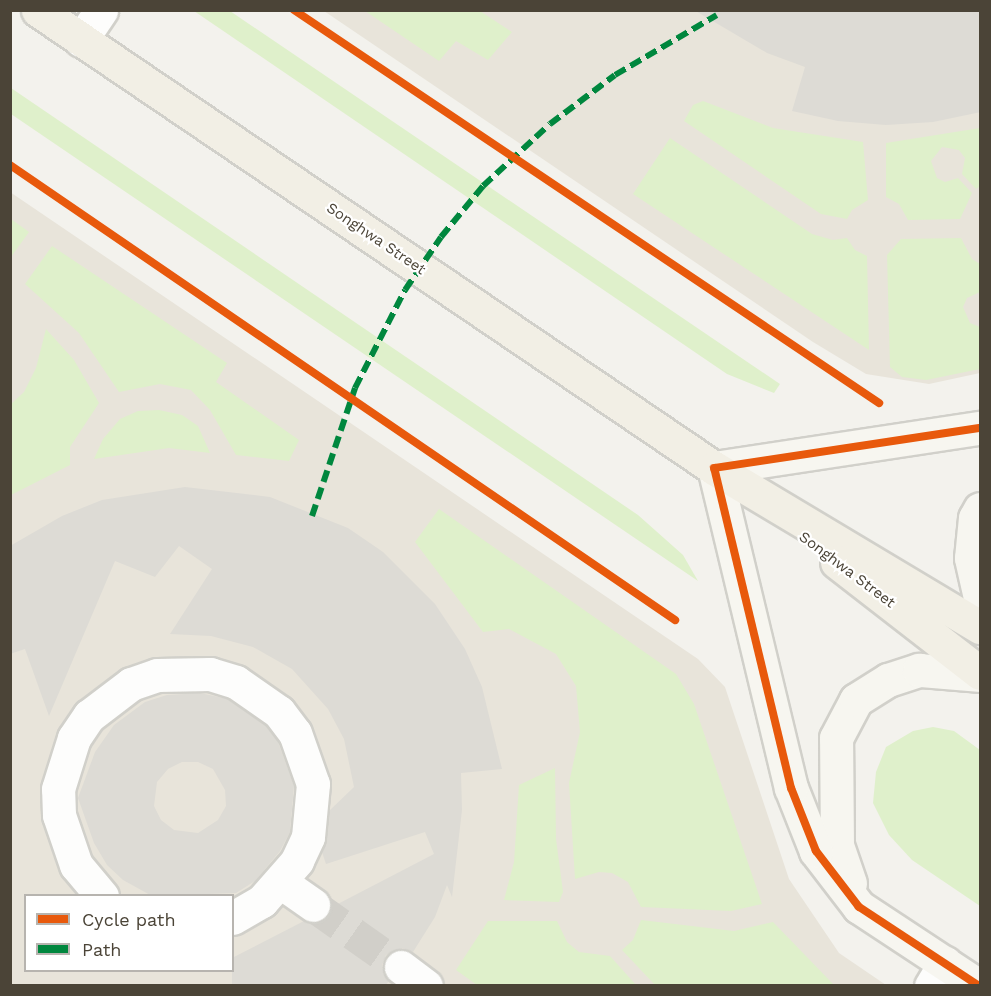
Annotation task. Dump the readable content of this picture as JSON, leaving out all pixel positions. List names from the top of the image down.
{
  "streets": {
    "main road": ["Songhwa Street"]
  },
  "legend": ["Cycle path", "Path"]
}
